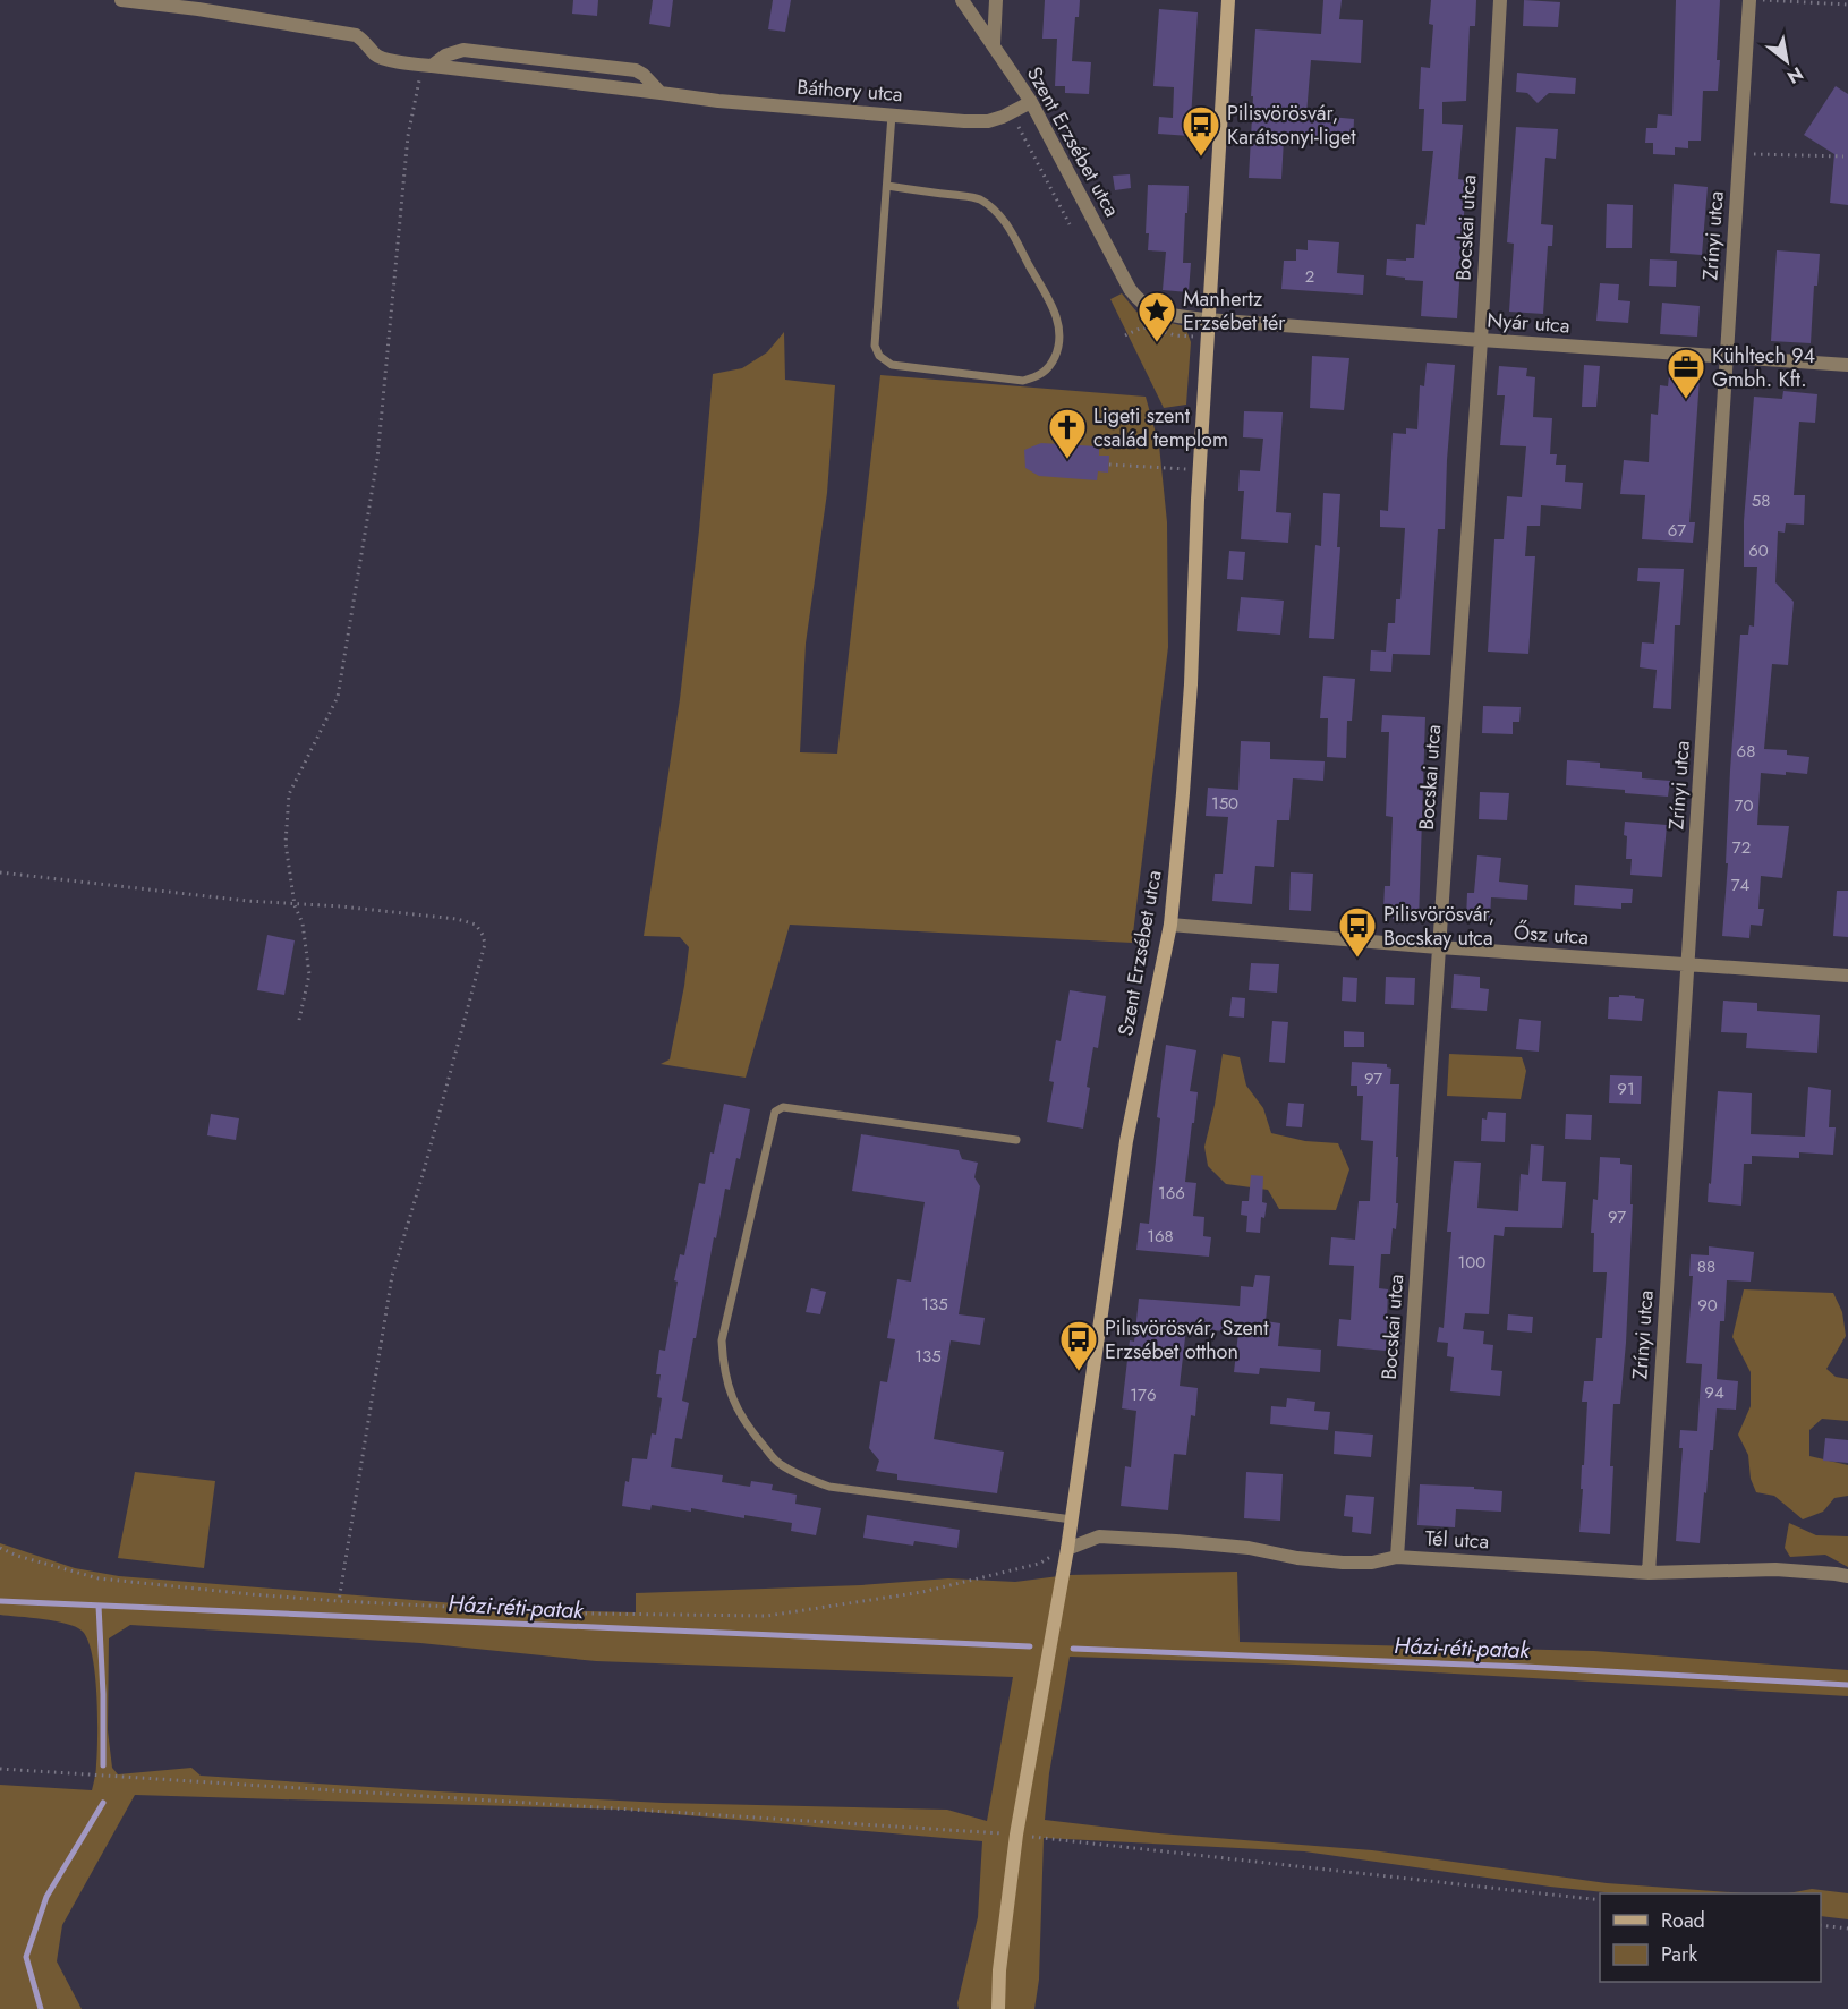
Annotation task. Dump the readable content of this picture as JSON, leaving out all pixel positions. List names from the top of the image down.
{
  "streets": {
    "street": [
      "Báthory utca",
      "Szent Erzsébet utca",
      "Bocskai utca",
      "Zrínyi utca",
      "Nyár utca",
      "Ősz utca",
      "Tél utca"
    ]
  },
  "crossings": [
    ["Báthory utca", "Szent Erzsébet utca"],
    ["Szent Erzsébet utca", "Nyár utca"],
    ["Szent Erzsébet utca", "Ősz utca"],
    ["Szent Erzsébet utca", "Tél utca"],
    ["Bocskai utca", "Nyár utca"],
    ["Bocskai utca", "Ősz utca"],
    ["Bocskai utca", "Tél utca"],
    ["Zrínyi utca", "Nyár utca"],
    ["Zrínyi utca", "Ősz utca"],
    ["Zrínyi utca", "Tél utca"]
  ],
  "water": ["Házi-réti-patak"],
  "places": {
    "bus stop": ["Pilisvörösvár, Karátsonyi-liget", "Pilisvörösvár, Bocskay utca", "Pilisvörösvár, Szent Erzsébet otthon"],
    "place": ["Manhertz Erzsébet tér"],
    "office": ["Kühltech 94 Gmbh. Kft."],
    "church": ["Ligeti szent család templom"]
  },
  "house_numbers": [
    "2",
    "58",
    "67",
    "60",
    "68",
    "150",
    "70",
    "72",
    "74",
    "97",
    "91",
    "166",
    "97",
    "168",
    "100",
    "88",
    "135",
    "90",
    "135",
    "94",
    "176"
  ],
  "legend": ["Road", "Park"],
  "north": "bottom right"
}
